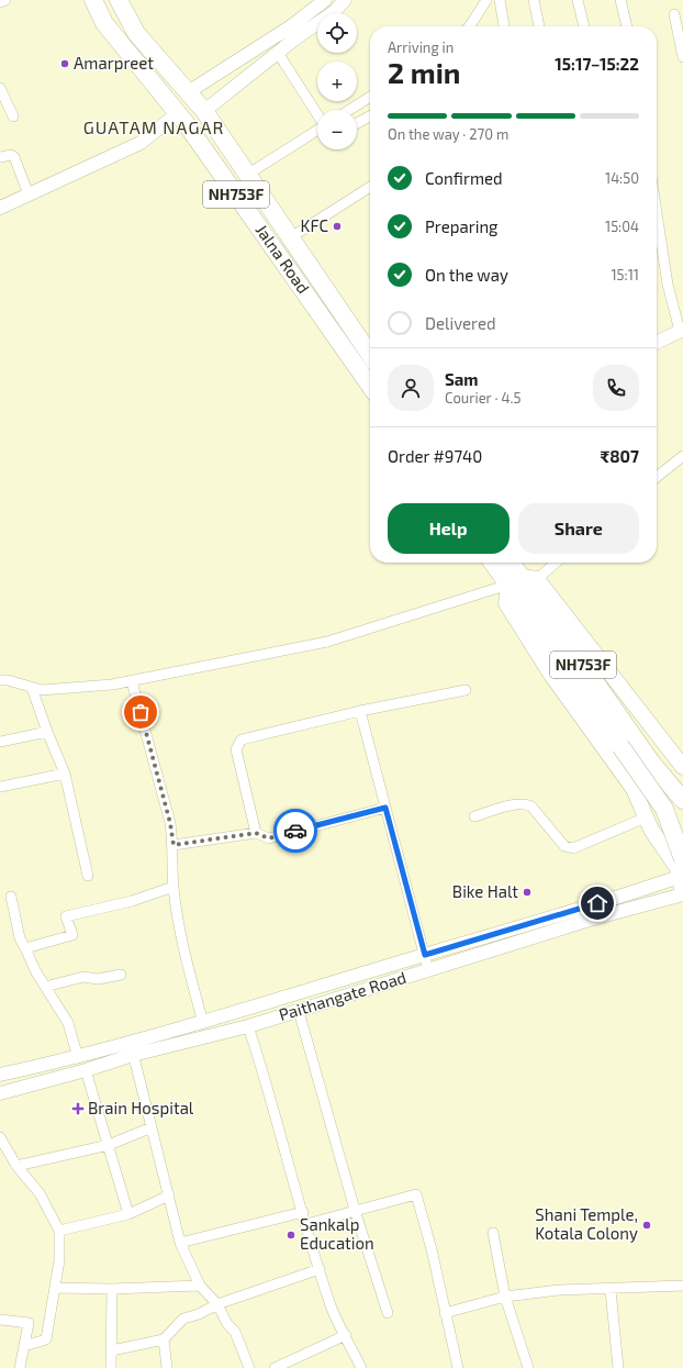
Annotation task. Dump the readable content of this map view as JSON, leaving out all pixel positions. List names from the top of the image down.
{
  "streets": {
    "highway": ["NH753F", "Jalna Road"],
    "street": ["Paithangate Road"]
  },
  "crossings": [
    ["NH753F", "Paithangate Road"]
  ],
  "districts": ["GUATAM NAGAR"],
  "places": {
    "other": [
      "Amarpreet",
      "KFC",
      "Bike Halt",
      "Shani Temple, Kotala Colony",
      "Sankalp Education"
    ],
    "health": ["Brain Hospital"]
  },
  "page": {
    "map_buttons": ["+", "−"],
    "heading": ["2 min", "Arriving in", "15:17–15:22"],
    "panel": [
      "Sam",
      "Courier · 4.5",
      "Order #9740",
      "₹807"
    ],
    "bar": "On the way · 270 m",
    "list": [
      ["Confirmed", "14:50"],
      ["Preparing", "15:04"],
      ["On the way", "15:11"],
      "Delivered"
    ],
    "buttons": ["Help", "Share"]
  }
}
